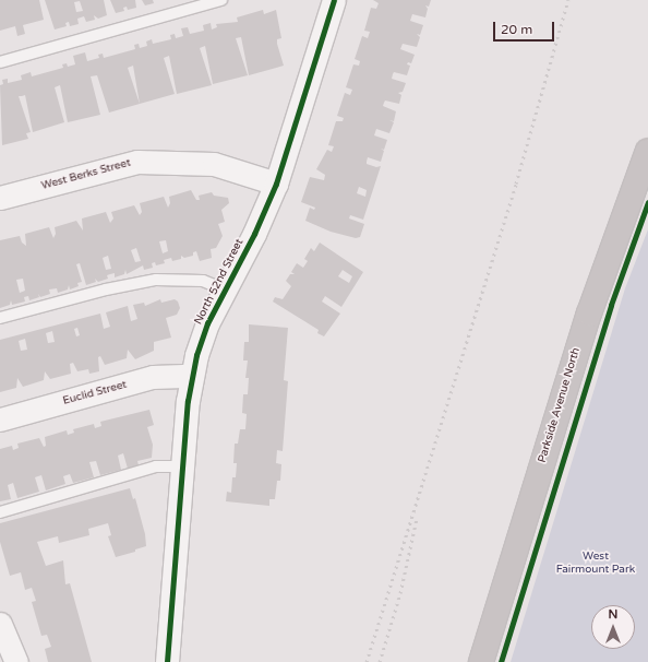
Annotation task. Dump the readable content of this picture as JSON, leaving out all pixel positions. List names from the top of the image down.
{
  "streets": {
    "main road": ["Parkside Avenue North"],
    "street": ["West Berks Street", "North 52nd Street", "Euclid Street"]
  },
  "crossings": [
    ["West Berks Street", "North 52nd Street"],
    ["North 52nd Street", "Euclid Street"]
  ],
  "parks": ["West Fairmount Park"],
  "scale_bar": "20 m",
  "north": "top"
}
